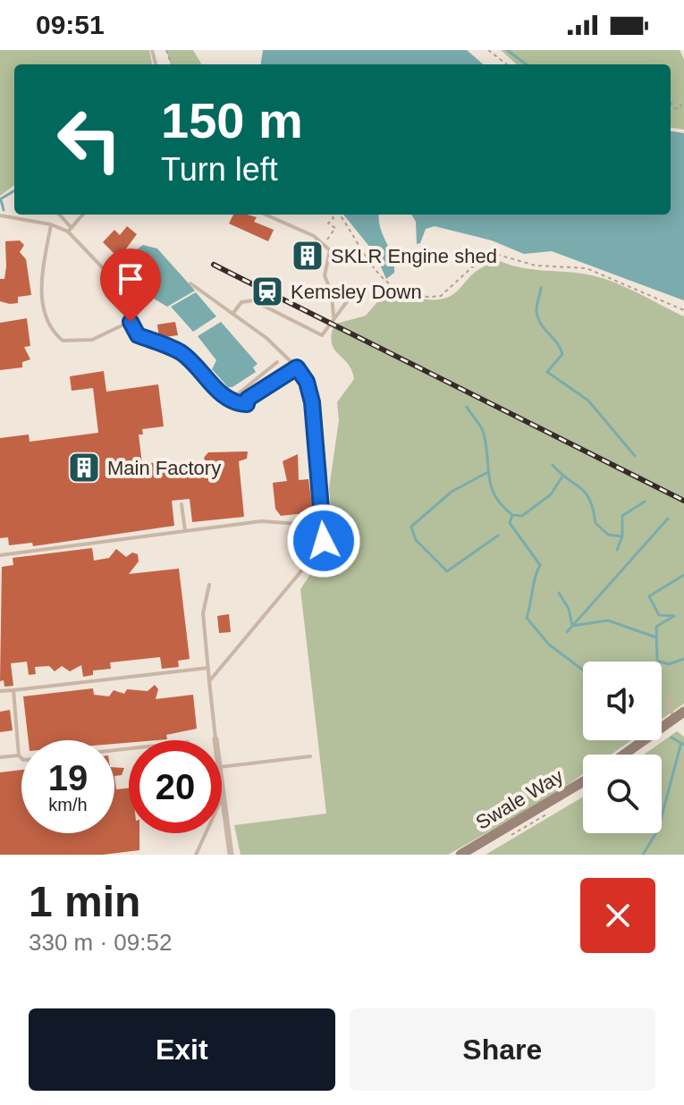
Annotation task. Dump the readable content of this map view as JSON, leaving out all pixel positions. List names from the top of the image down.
{
  "streets": {
    "main road": ["Swale Way"]
  },
  "places": {
    "building": ["SKLR Engine shed", "Main Factory"],
    "station": ["Kemsley Down"]
  },
  "page": {
    "status": "09:51",
    "turn": ["150 m", "Turn left"],
    "speed": "19 km/h",
    "limit": "20",
    "heading": ["1 min", "330 m · 09:52"],
    "buttons": ["Exit", "Share"]
  }
}
